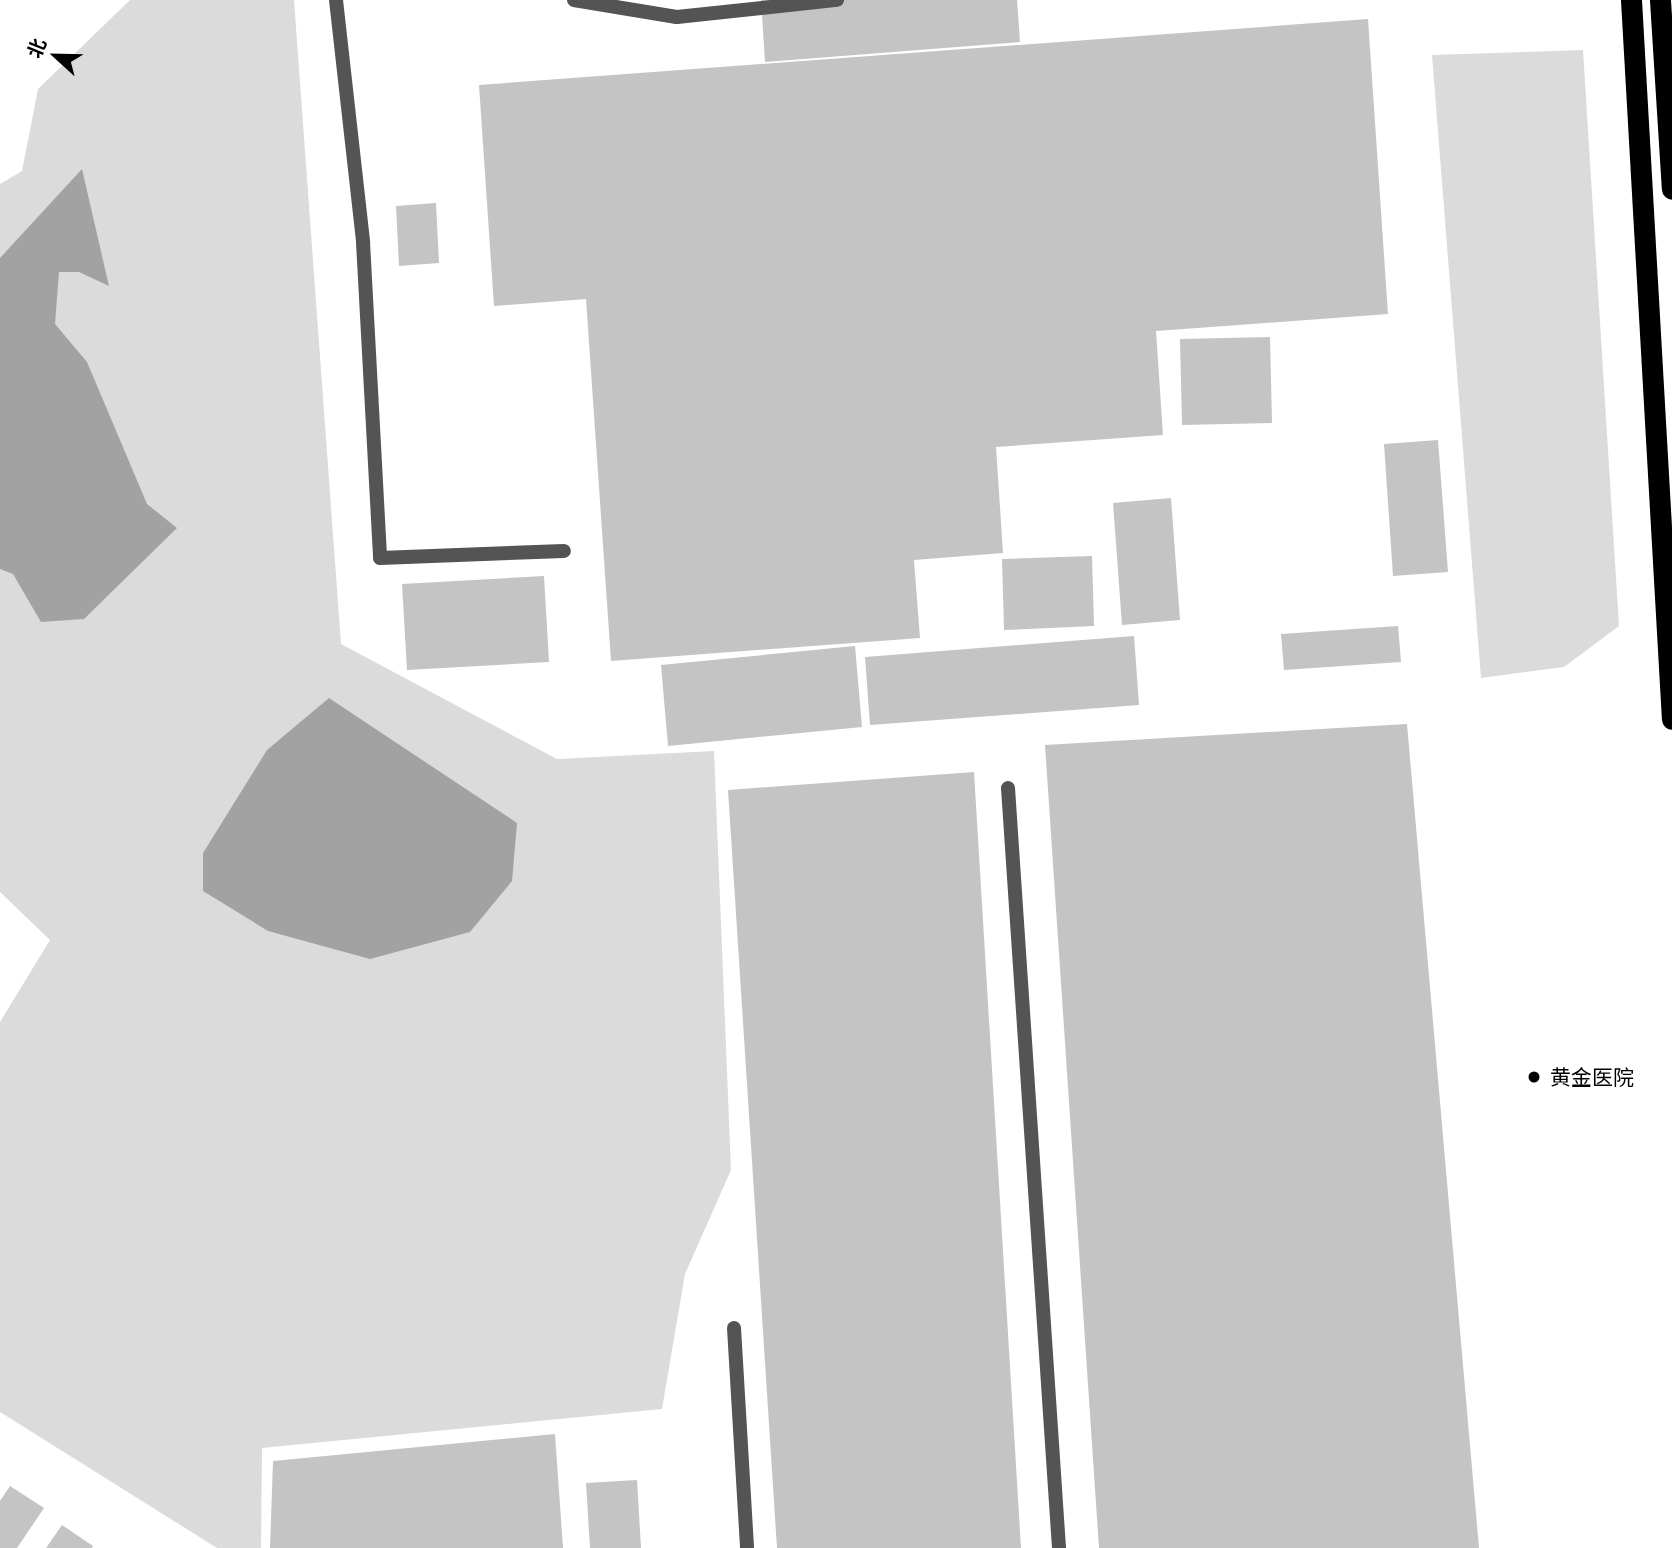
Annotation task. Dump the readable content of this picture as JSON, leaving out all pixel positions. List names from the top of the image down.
{
  "places": ["黄金医院"],
  "north": "left"
}
